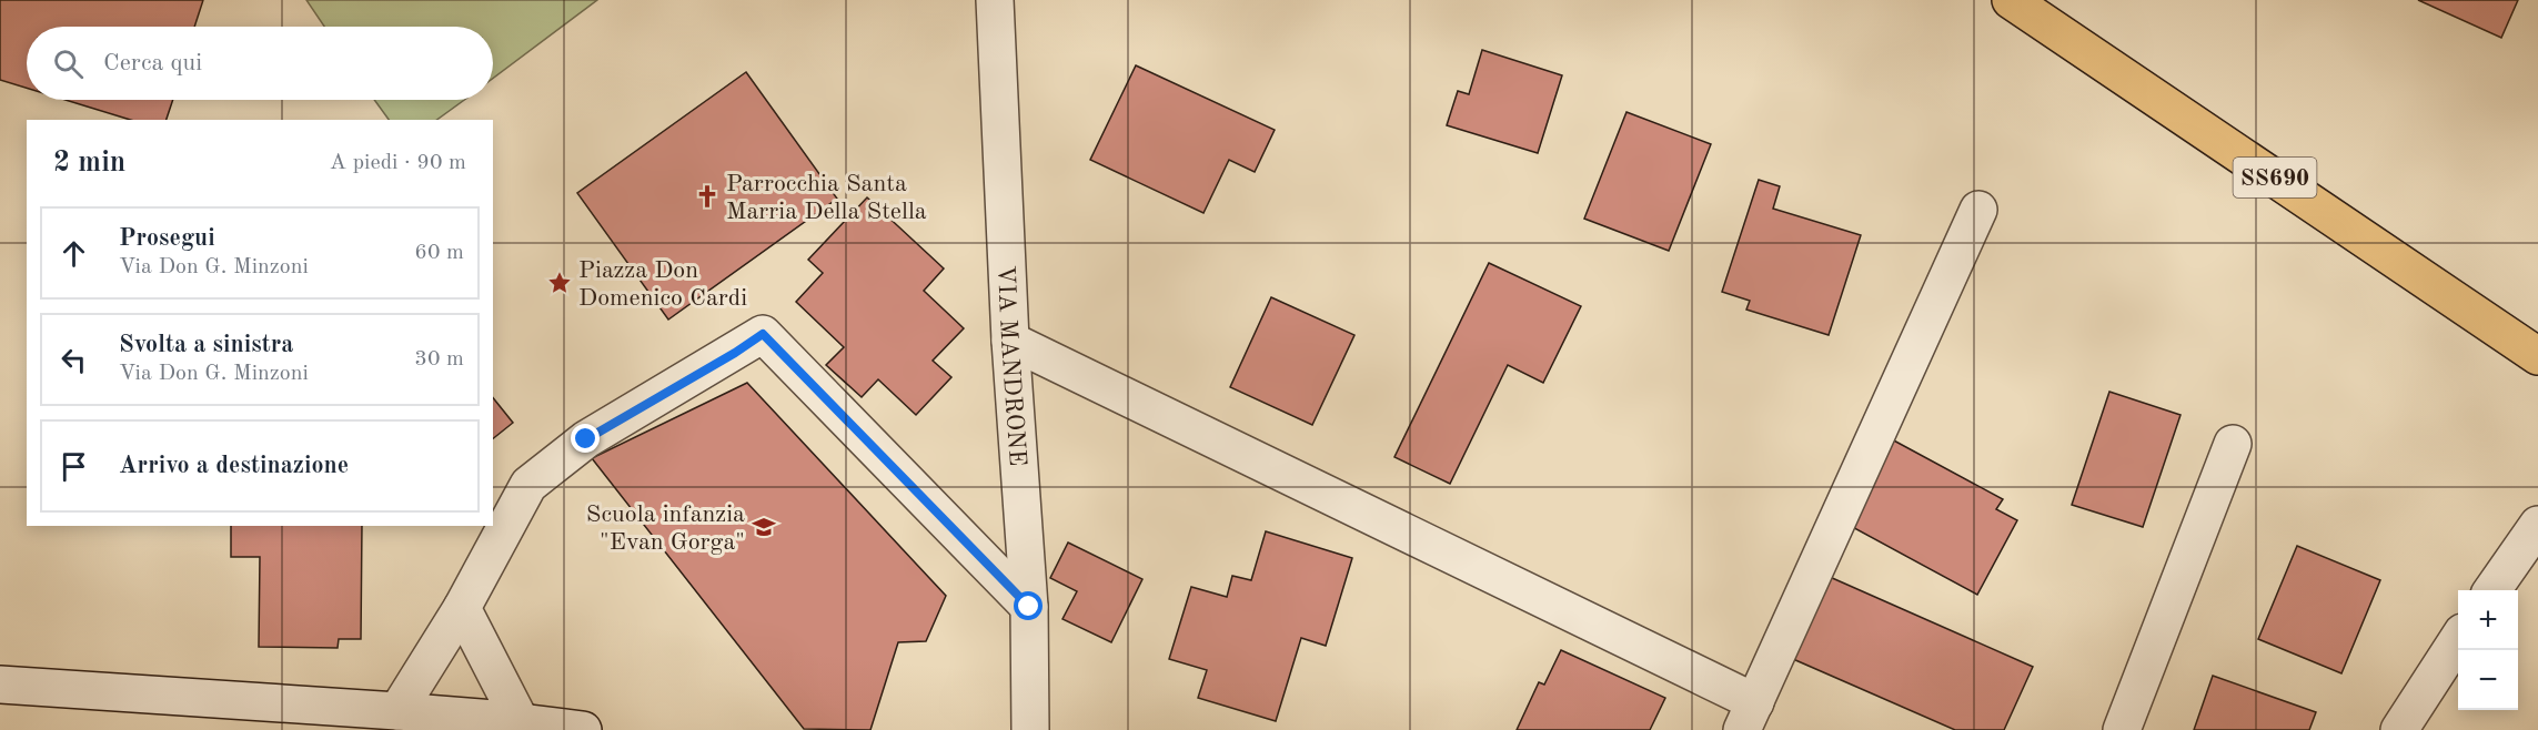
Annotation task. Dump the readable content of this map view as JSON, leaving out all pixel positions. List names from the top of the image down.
{
  "streets": {
    "highway": ["SS690"],
    "street": ["VIA MANDRONE"]
  },
  "places": {
    "church": ["Parrocchia Santa Marria Della Stella"],
    "place": ["Piazza Don Domenico Cardi"],
    "school or university": ["Scuola infanzia \"Evan Gorga\""]
  },
  "page": {
    "search": "Cerca qui",
    "heading": ["2 min", "A piedi · 90 m"],
    "list": [
      ["Prosegui", "Via Don G. Minzoni", "60 m"],
      ["Svolta a sinistra", "Via Don G. Minzoni", "30 m"],
      "Arrivo a destinazione"
    ],
    "map_buttons": ["+", "−"]
  }
}
